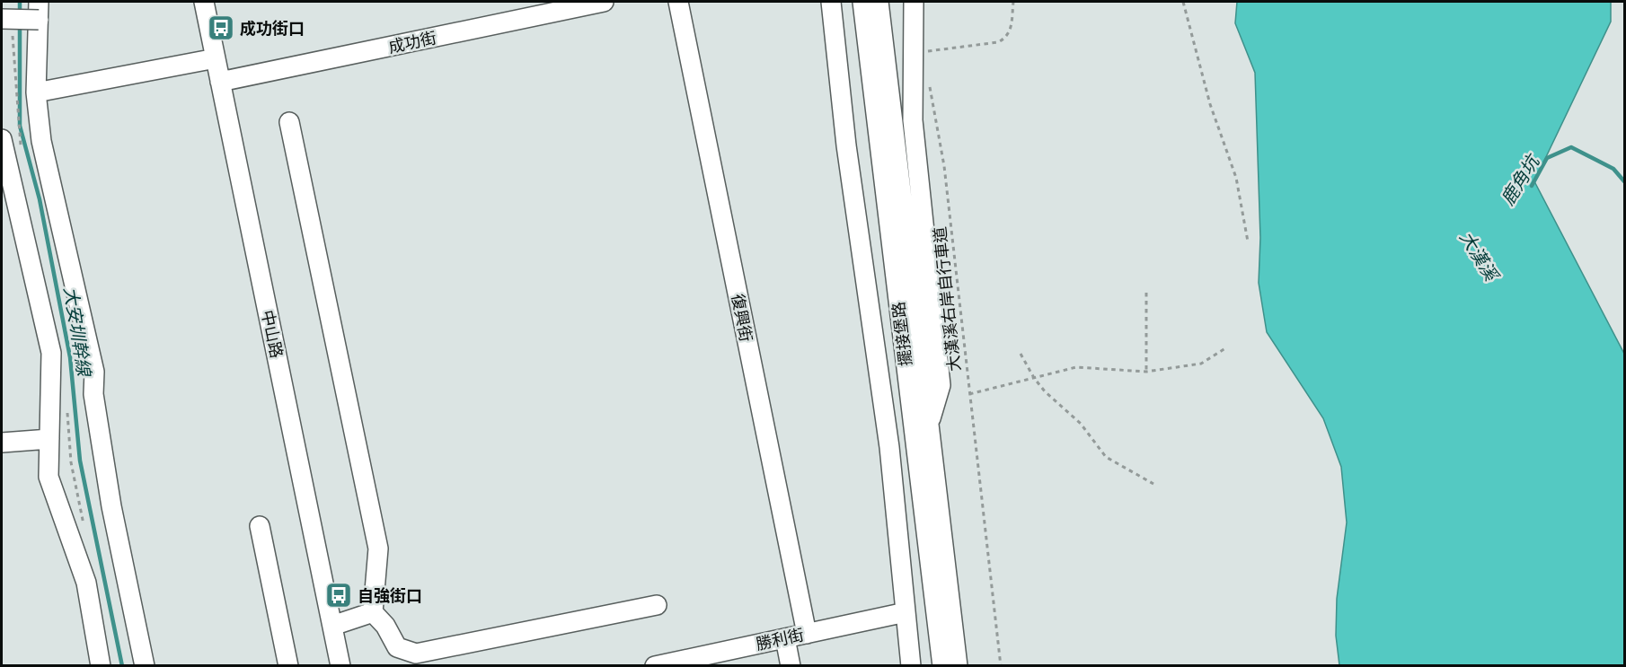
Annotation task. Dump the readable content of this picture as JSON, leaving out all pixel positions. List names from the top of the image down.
{
  "streets": {
    "street": [
      "成功街",
      "復興街",
      "中山路",
      "擺接堡路",
      "勝利街"
    ],
    "path": ["大漢溪右岸自行車道"]
  },
  "crossings": [
    ["成功街", "中山路"],
    ["復興街", "勝利街"]
  ],
  "water": ["鹿角坑", "大漢溪", "大安圳幹線"],
  "places": {
    "bus stop": ["成功街口", "自強街口"]
  }
}
